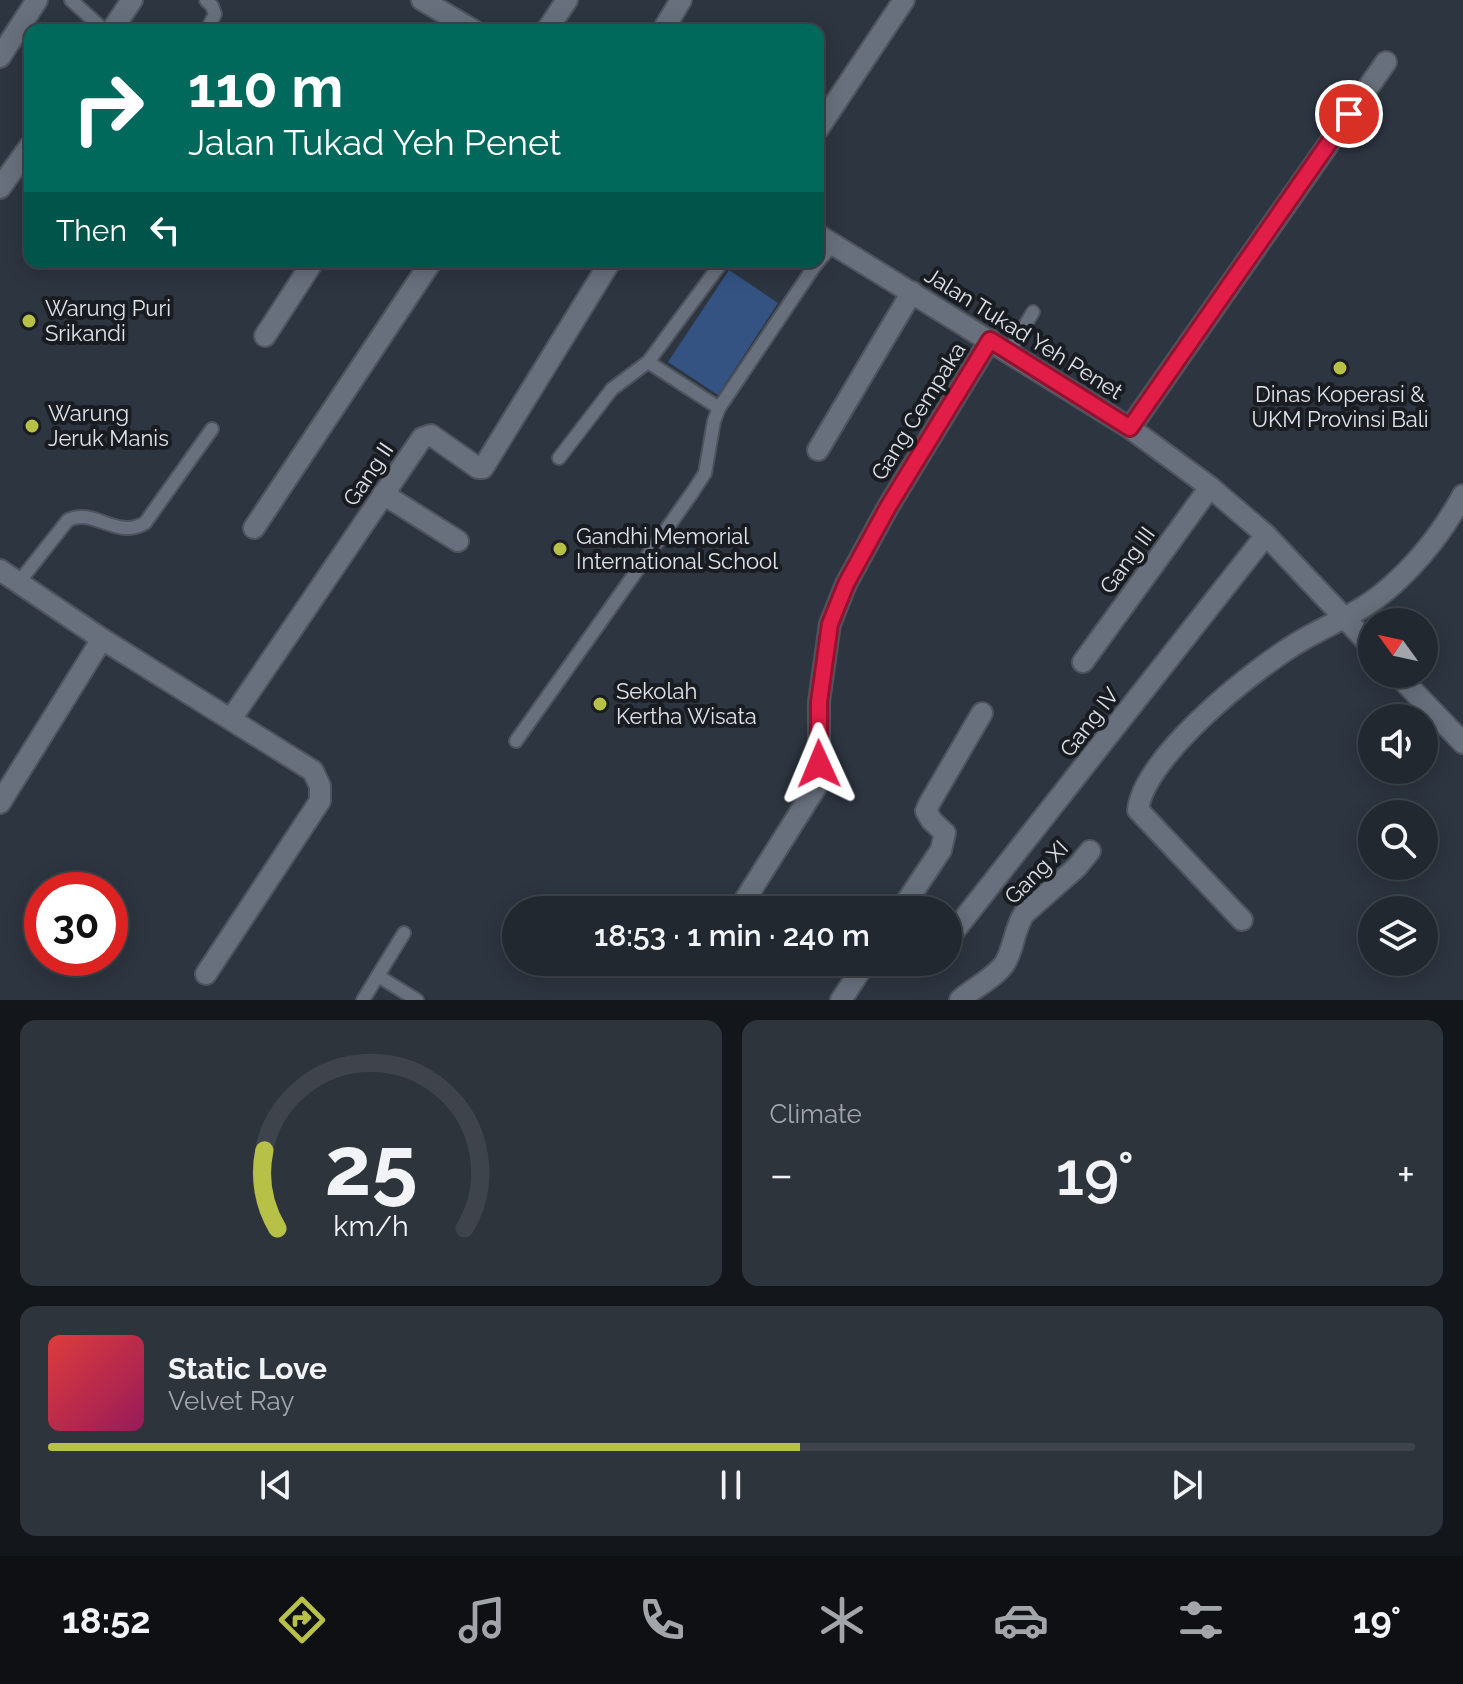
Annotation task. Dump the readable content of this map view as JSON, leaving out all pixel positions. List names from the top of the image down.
{
  "streets": {
    "street": [
      "Jalan Tukad Yeh Penet",
      "Gang Cempaka",
      "Gang II",
      "Gang III",
      "Gang IV",
      "Gang XI"
    ]
  },
  "crossings": [
    ["Jalan Tukad Yeh Penet", "Gang Cempaka"],
    ["Jalan Tukad Yeh Penet", "Gang III"],
    ["Jalan Tukad Yeh Penet", "Gang IV"]
  ],
  "places": [
    "Warung Puri Srikandi",
    "Dinas Koperasi & UKM Provinsi Bali",
    "Warung Jeruk Manis",
    "Gandhi Memorial International School",
    "Sekolah Kertha Wisata"
  ],
  "north": "top left",
  "page": {
    "turn": ["110 m", "Jalan Tukad Yeh Penet"],
    "then": "Then",
    "limit": "30",
    "trip": "18:53 · 1 min · 240 m",
    "tile": "Climate",
    "heat": ["−", "19°", "+"],
    "song": ["Static Love", "Velvet Ray"],
    "tabs": ["18:52", "19°"],
    "gauge": ["25", "km/h"]
  }
}
